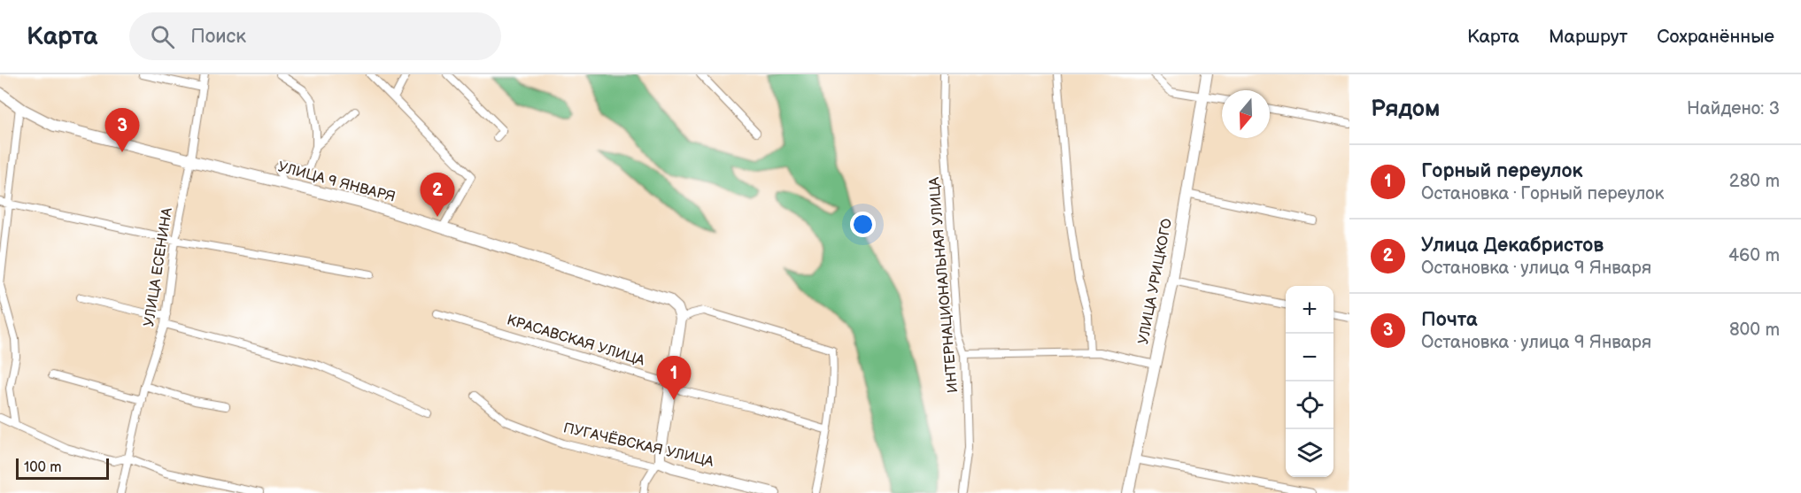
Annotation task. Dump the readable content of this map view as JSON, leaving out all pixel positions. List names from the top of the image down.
{
  "streets": {
    "main road": ["УЛИЦА 9 ЯНВАРЯ", "УЛИЦА УРИЦКОГО", "ПУГАЧЁВСКАЯ УЛИЦА"],
    "street": ["УЛИЦА ЕСЕНИНА", "ИНТЕРНАЦИОНАЛЬНАЯ УЛИЦА", "КРАСАВСКАЯ УЛИЦА"]
  },
  "crossings": [
    ["УЛИЦА 9 ЯНВАРЯ", "УЛИЦА ЕСЕНИНА"]
  ],
  "scale_bar": "100 m",
  "north": "bottom",
  "page": {
    "header": "Карта",
    "search": "Поиск",
    "nav": ["Карта", "Маршрут", "Сохранённые"],
    "heading": ["Рядом", "Найдено: 3"],
    "pins": ["3", "2", "1"],
    "list": [
      {
        "mark": "1",
        "name": "Горный переулок",
        "note": "Остановка · Горный переулок",
        "value": "280 m"
      },
      {
        "mark": "2",
        "name": "Улица Декабристов",
        "note": "Остановка · улица 9 Января",
        "value": "460 m"
      },
      {
        "mark": "3",
        "name": "Почта",
        "note": "Остановка · улица 9 Января",
        "value": "800 m"
      }
    ],
    "map_buttons": ["+", "−"],
    "scale": "100 m"
  }
}
